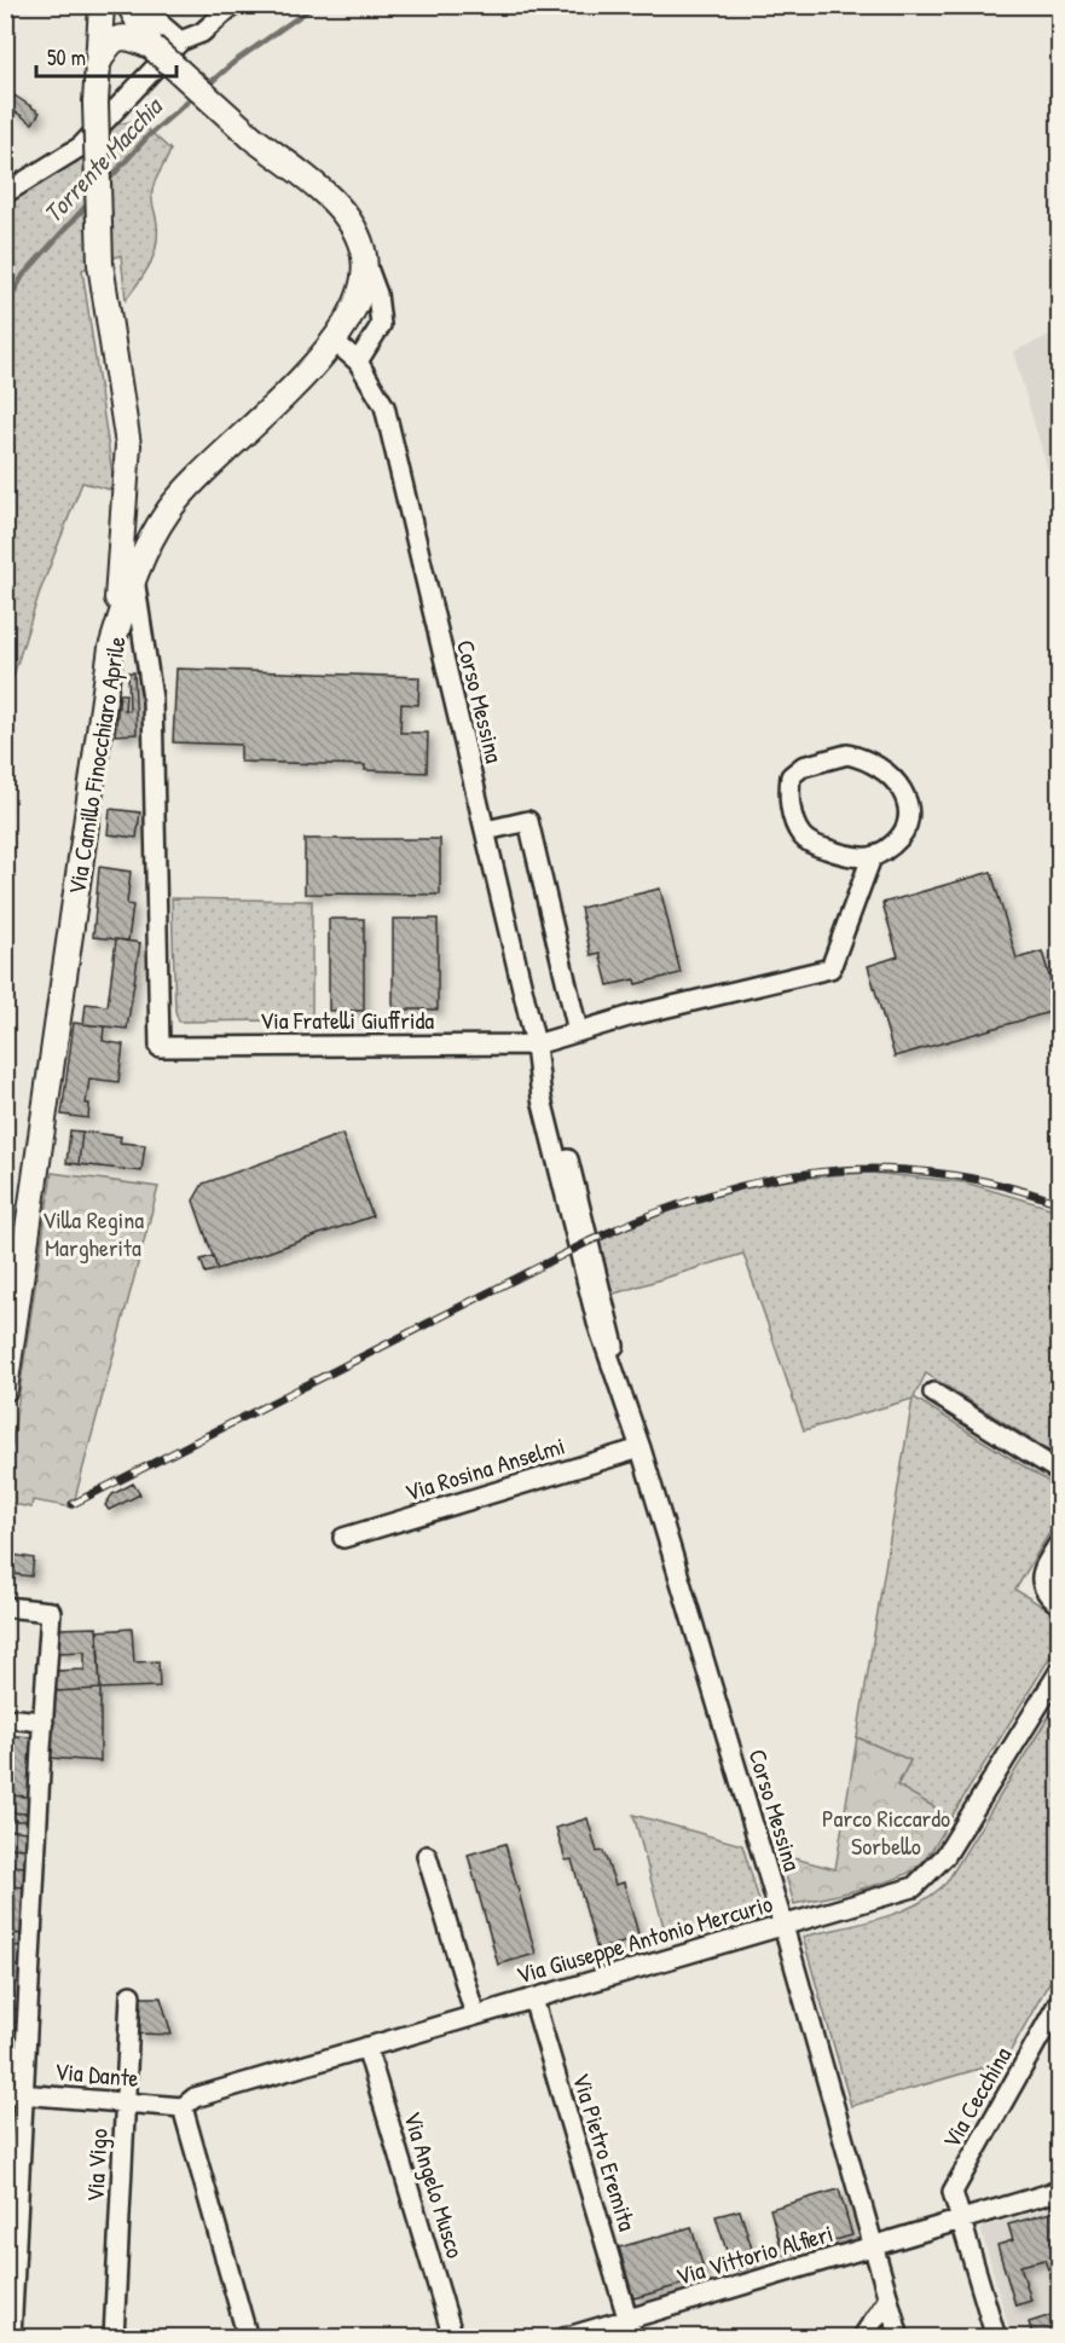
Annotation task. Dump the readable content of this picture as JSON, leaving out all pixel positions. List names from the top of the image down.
{
  "streets": {
    "main road": ["Via Camillo Finocchiaro Aprile"],
    "street": [
      "Corso Messina",
      "Via Fratelli Giuffrida",
      "Via Rosina Anselmi",
      "Via Giuseppe Antonio Mercurio",
      "Via Dante",
      "Via Cecchina",
      "Via Pietro Eremita",
      "Via Vigo",
      "Via Angelo Musco",
      "Via Vittorio Alfieri"
    ]
  },
  "crossings": [
    ["Corso Messina", "Via Fratelli Giuffrida"],
    ["Corso Messina", "Via Rosina Anselmi"],
    ["Corso Messina", "Via Giuseppe Antonio Mercurio"],
    ["Corso Messina", "Via Vittorio Alfieri"],
    ["Via Camillo Finocchiaro Aprile", "Via Fratelli Giuffrida"],
    ["Via Giuseppe Antonio Mercurio", "Via Dante"],
    ["Via Giuseppe Antonio Mercurio", "Via Pietro Eremita"],
    ["Via Giuseppe Antonio Mercurio", "Via Angelo Musco"],
    ["Via Dante", "Via Vigo"],
    ["Via Cecchina", "Via Vittorio Alfieri"],
    ["Via Pietro Eremita", "Via Vittorio Alfieri"]
  ],
  "water": ["Torrente Macchia"],
  "parks": ["Villa Regina Margherita", "Parco Riccardo Sorbello"],
  "scale_bar": "50 m"
}
